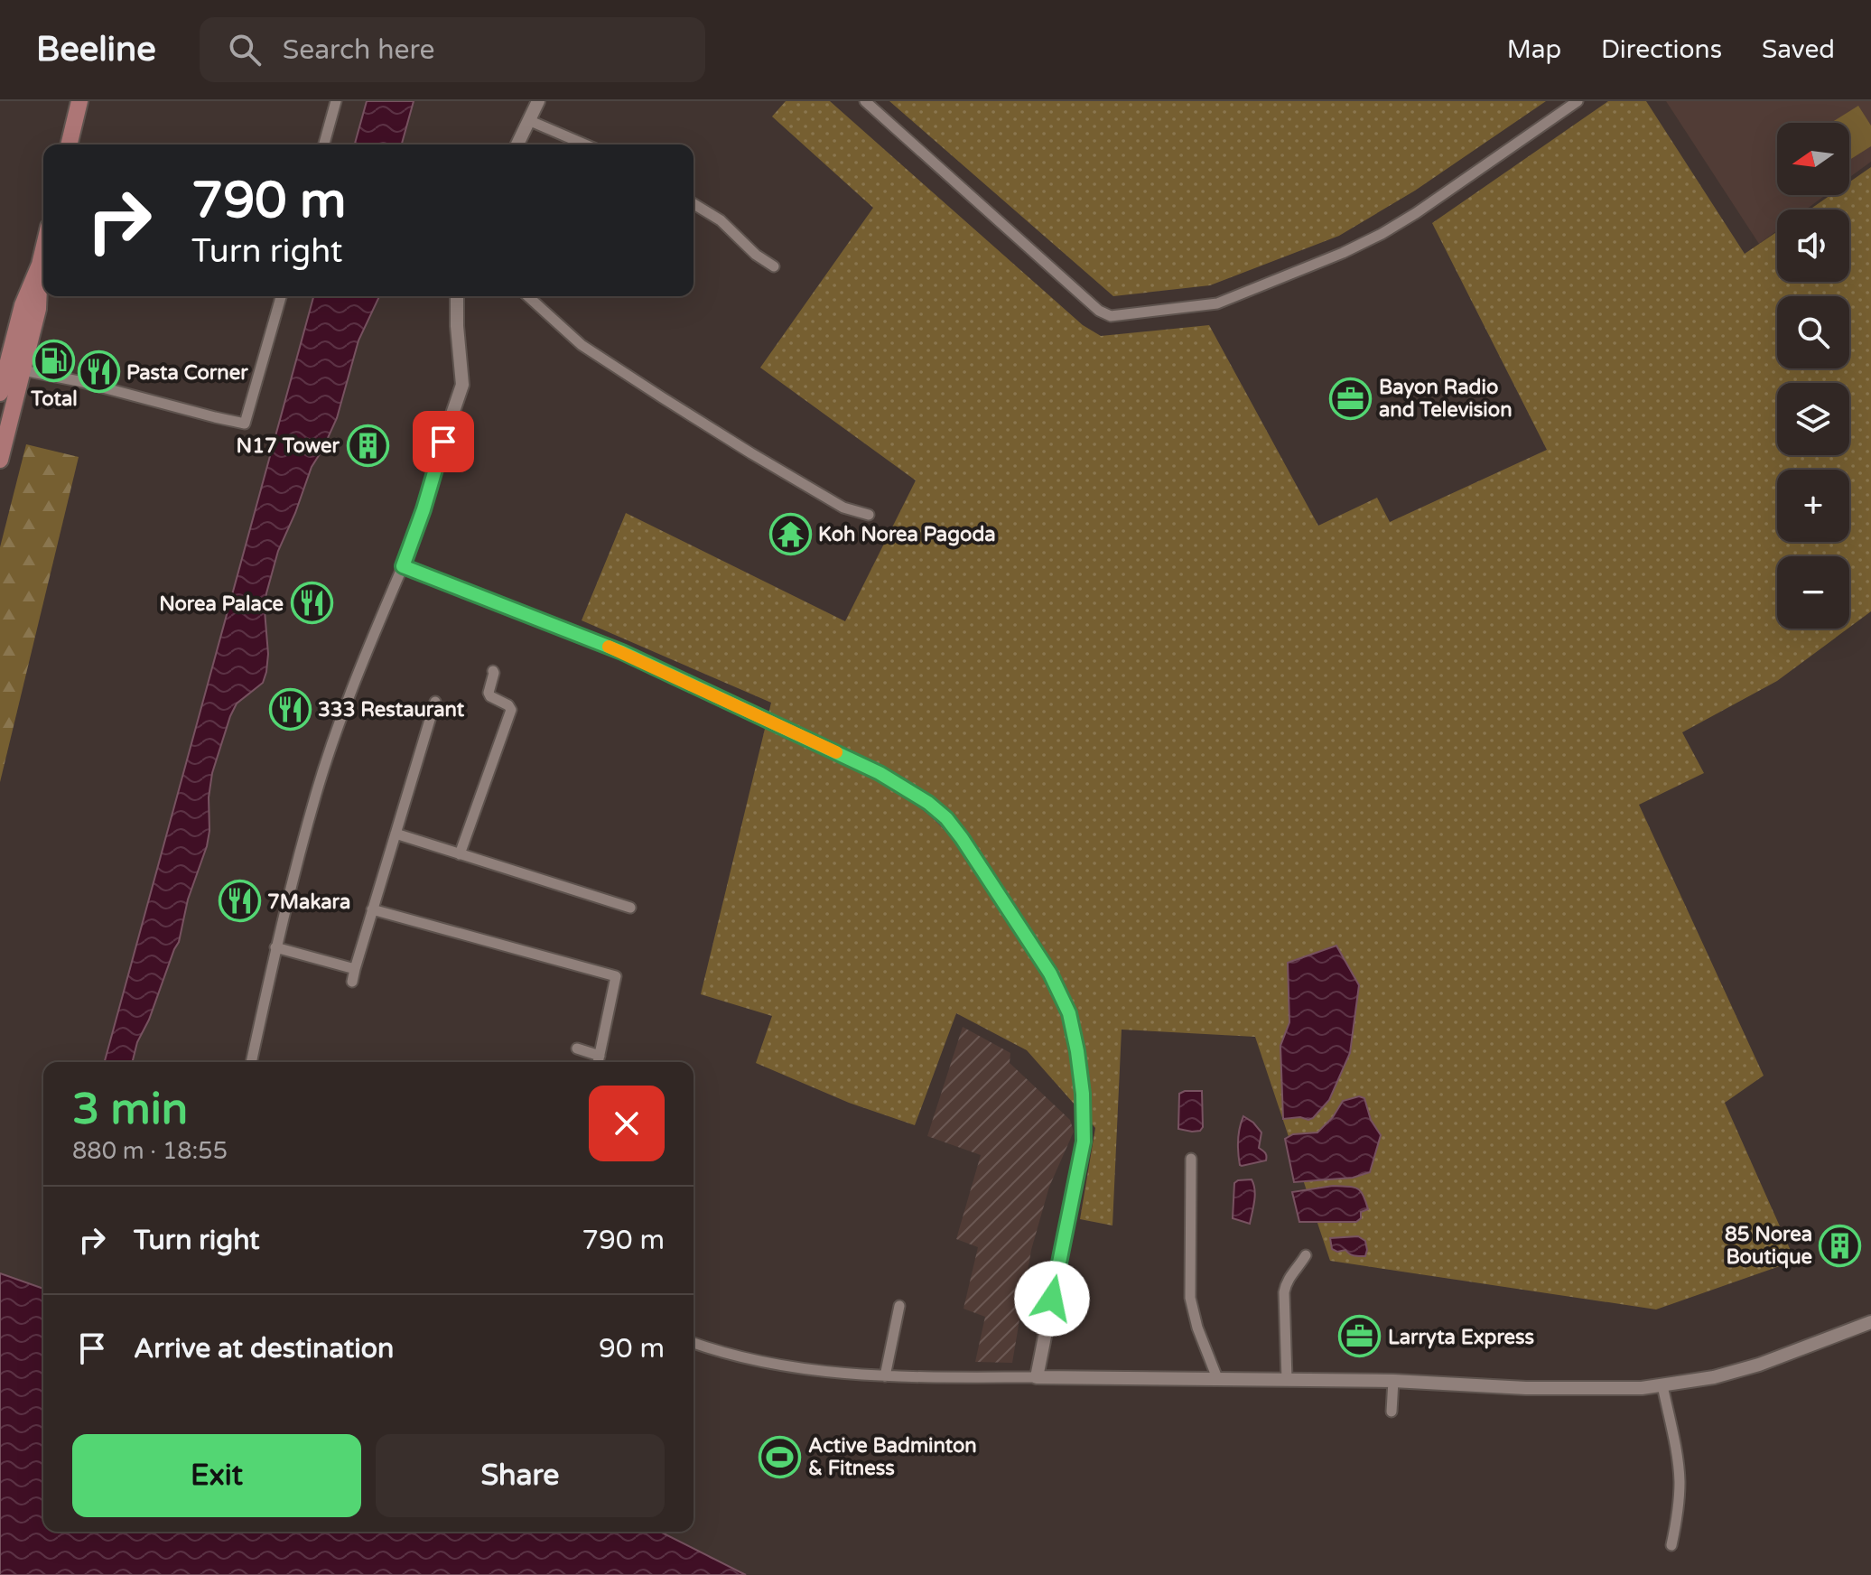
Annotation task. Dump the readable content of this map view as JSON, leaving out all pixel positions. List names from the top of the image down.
{
  "places": {
    "fuel station": ["Total"],
    "restaurant": [
      "Pasta Corner",
      "Norea Palace",
      "333 Restaurant",
      "7Makara"
    ],
    "office": ["Bayon Radio and Television", "Larryta Express"],
    "building": ["N17 Tower", "85 Norea Boutique"],
    "temple": ["Koh Norea Pagoda"],
    "sports": ["Active Badminton & Fitness"]
  },
  "north": "left",
  "page": {
    "header": "Beeline",
    "search": "Search here",
    "nav": ["Map", "Directions", "Saved"],
    "map_buttons": ["+", "−"],
    "turn": ["790 m", "Turn right"],
    "heading": ["3 min", "880 m · 18:55"],
    "list": [
      {
        "name": "Turn right",
        "value": "790 m"
      },
      {
        "name": "Arrive at destination",
        "value": "90 m"
      }
    ],
    "buttons": ["Exit", "Share"]
  }
}
